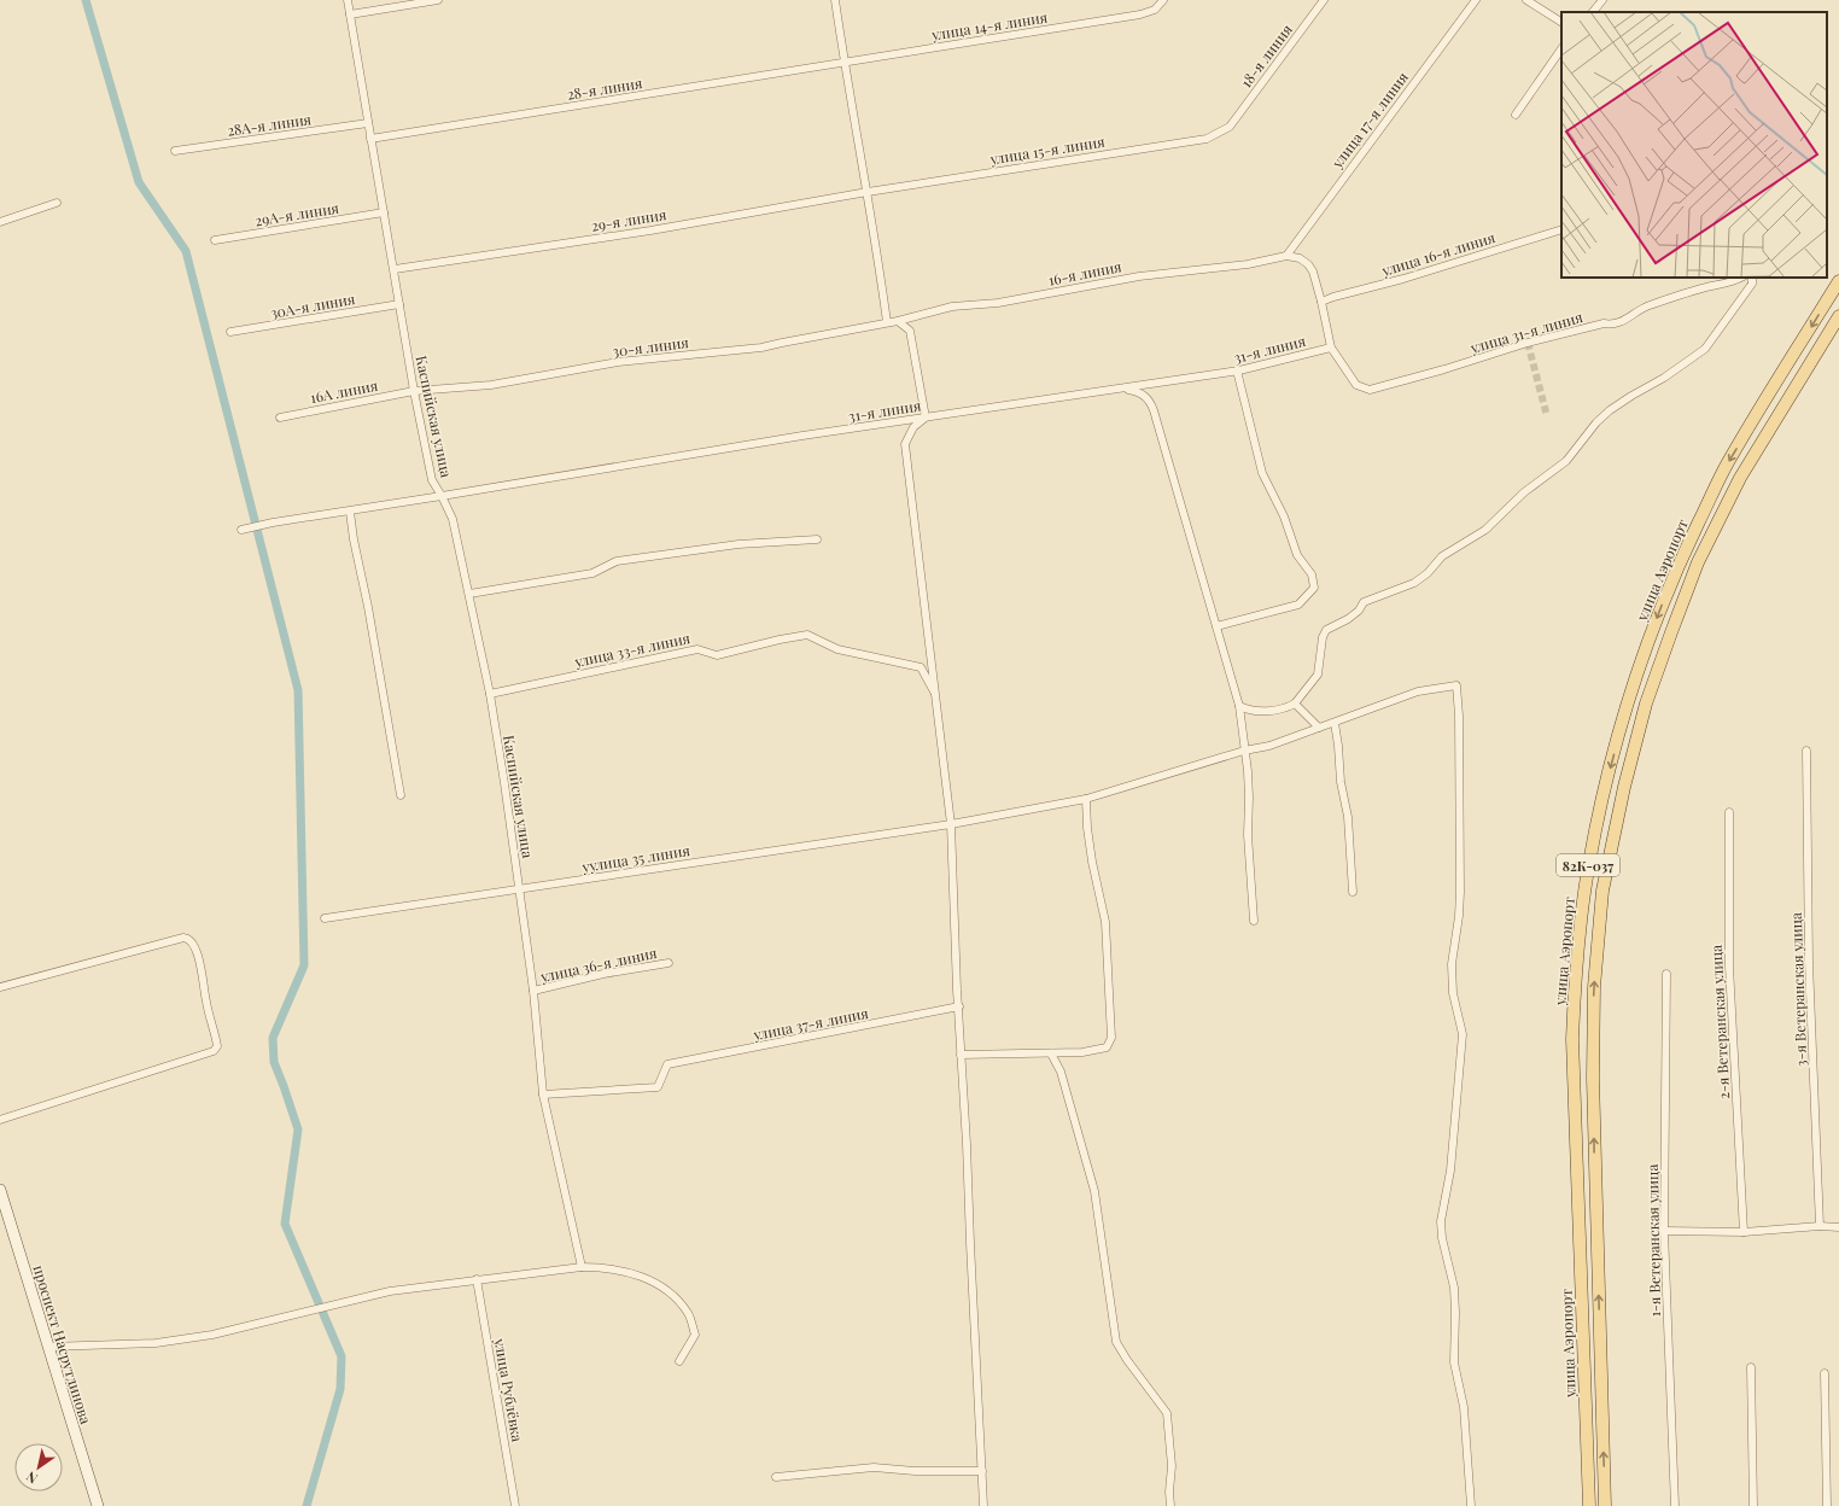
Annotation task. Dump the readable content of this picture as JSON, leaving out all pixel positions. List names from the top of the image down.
{
  "streets": {
    "main road": ["улица Аэропорт", "82К-037", "проспект Насрутдинова"],
    "street": [
      "улица 14-я линия",
      "18-я линия",
      "28-я линия",
      "улица 17-я линия",
      "28А-я линия",
      "улица 15-я линия",
      "29А-я линия",
      "29-я линия",
      "улица 16-я линия",
      "16-я линия",
      "30А-я линия",
      "улица 31-я линия",
      "30-я линия",
      "31-я линия",
      "16А линия",
      "Каспийская улица",
      "улица 33-я линия",
      "уулица 35 линия",
      "улица 36-я линия",
      "3-я Ветеранская улица",
      "2-я Ветеранская улица",
      "улица 37-я линия",
      "1-я Ветеранская улица",
      "улица Рублёвка"
    ]
  },
  "crossings": [
    ["улица 14-я линия", "28-я линия"],
    ["18-я линия", "улица 15-я линия"],
    ["28-я линия", "Каспийская улица"],
    ["улица 17-я линия", "16-я линия"],
    ["28А-я линия", "Каспийская улица"],
    ["улица 15-я линия", "29-я линия"],
    ["29А-я линия", "Каспийская улица"],
    ["29-я линия", "Каспийская улица"],
    ["16-я линия", "30-я линия"],
    ["30А-я линия", "Каспийская улица"],
    ["улица 31-я линия", "31-я линия"],
    ["30-я линия", "16А линия"],
    ["30-я линия", "Каспийская улица"],
    ["31-я линия", "Каспийская улица"],
    ["16А линия", "Каспийская улица"],
    ["Каспийская улица", "улица 33-я линия"],
    ["Каспийская улица", "уулица 35 линия"],
    ["Каспийская улица", "улица 36-я линия"],
    ["Каспийская улица", "улица 37-я линия"]
  ],
  "north": "bottom left"
}
